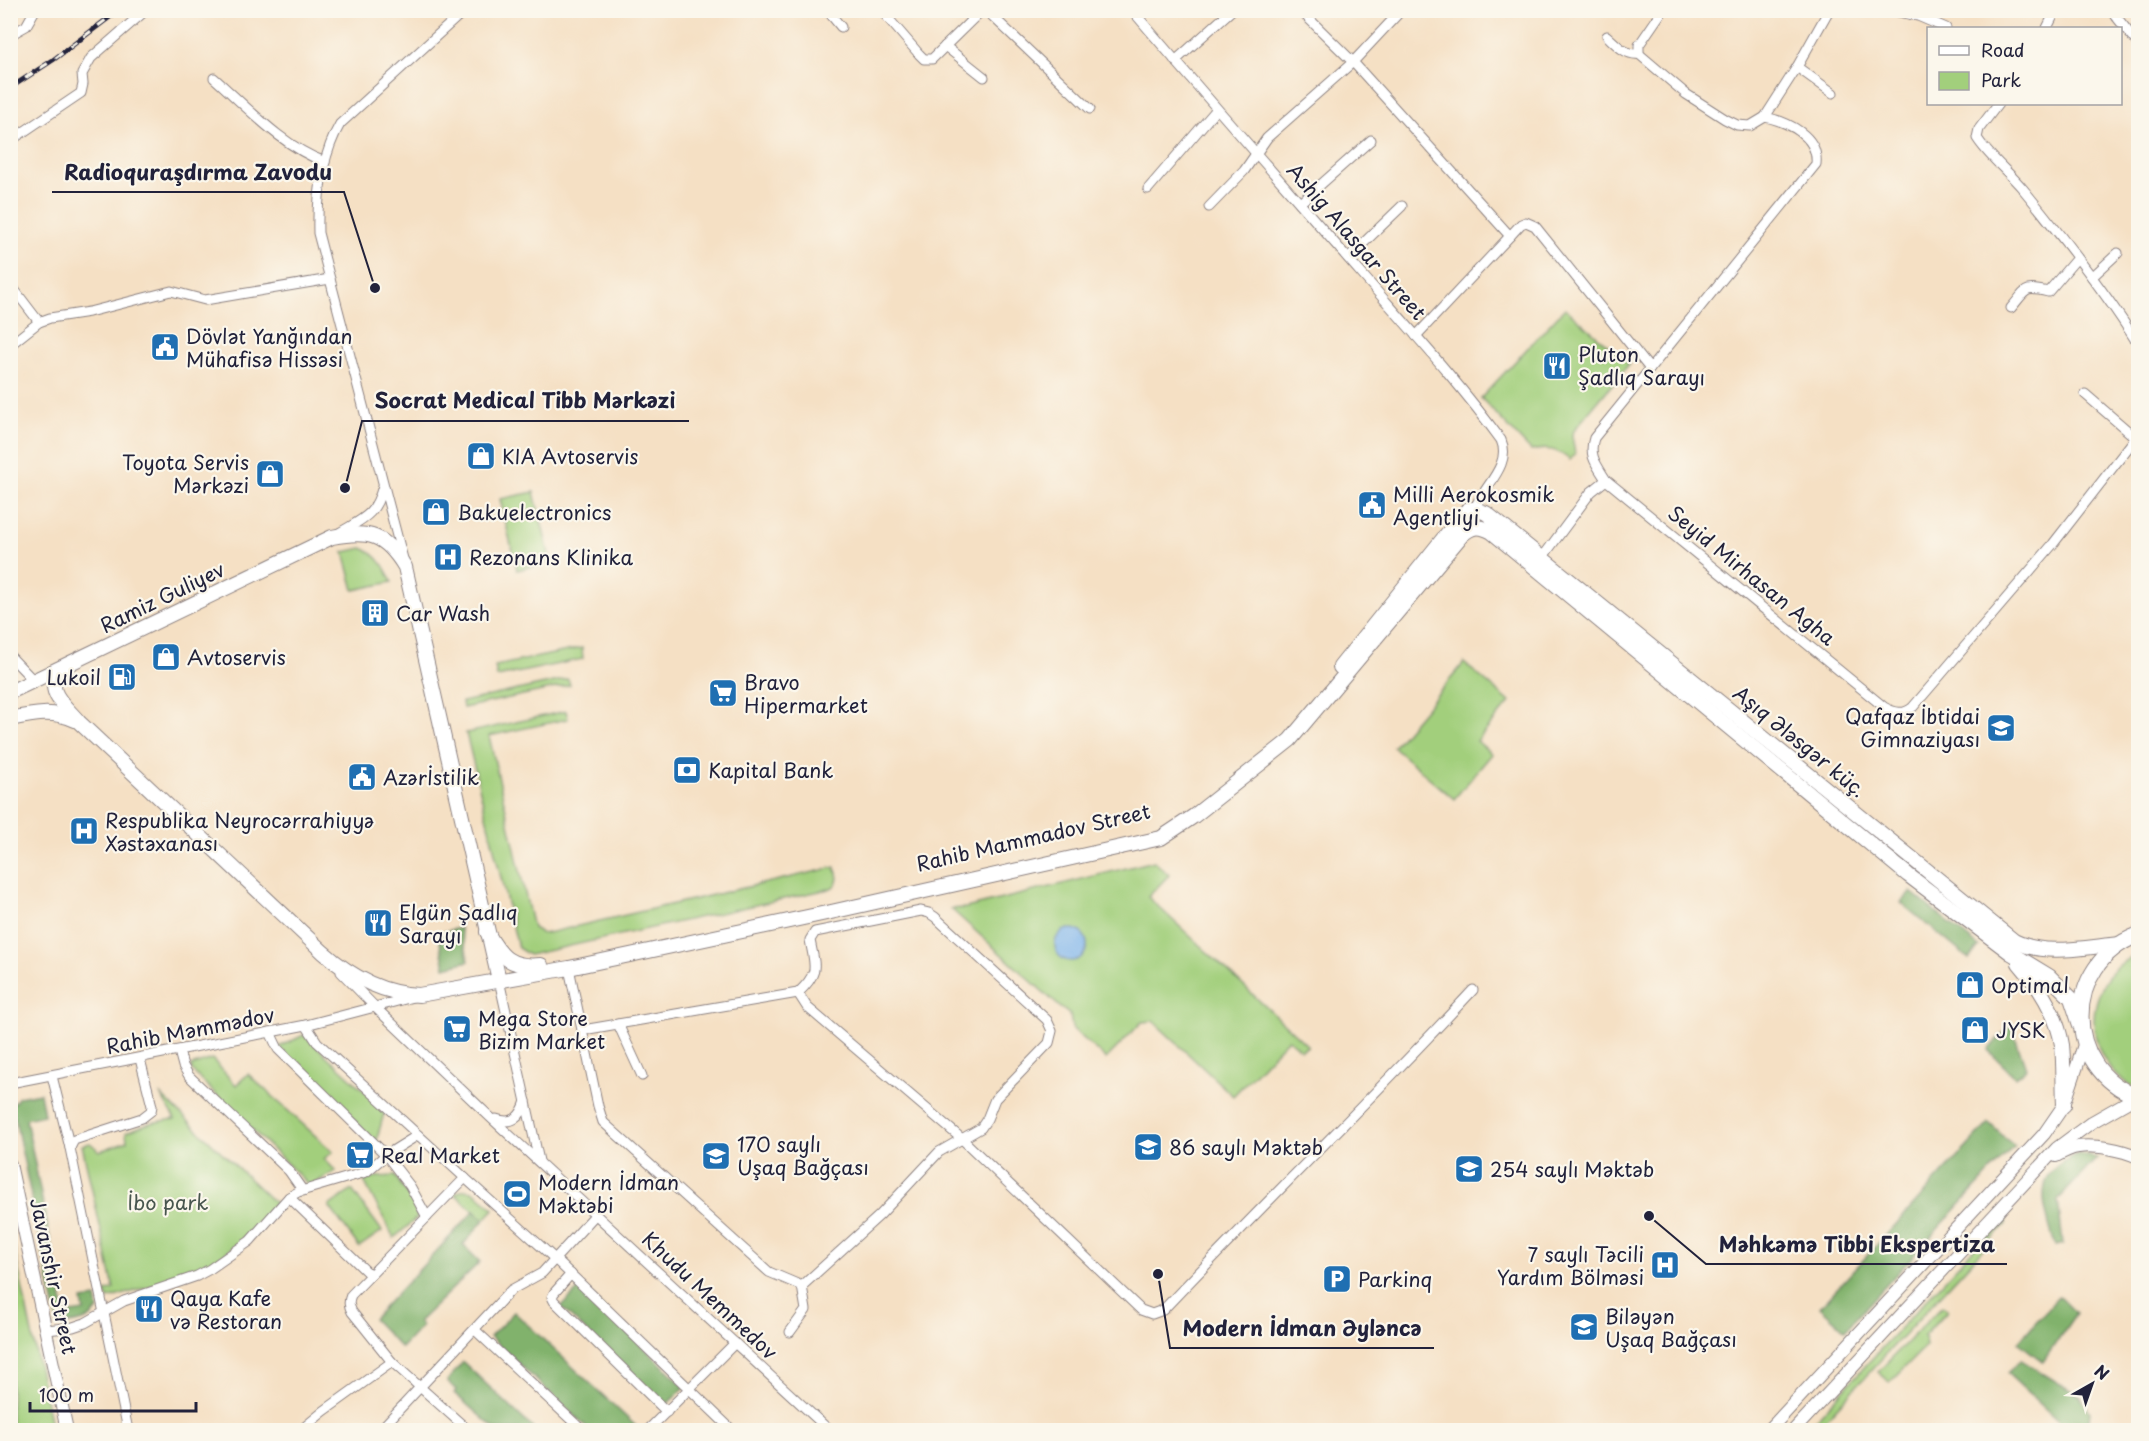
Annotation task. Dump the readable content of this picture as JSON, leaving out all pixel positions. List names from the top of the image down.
{
  "streets": {
    "main road": ["Ramiz Guliyev", "Aşıq Ələsgər küç.", "Rahib Mammadov Street"],
    "street": [
      "Ashig Alasgar Street",
      "Seyid Mirhasan Agha",
      "Rahib Məmmədov",
      "Javanshir Street",
      "Khudu Memmedov"
    ]
  },
  "crossings": [
    ["Ashig Alasgar Street", "Aşıq Ələsgər küç."],
    ["Ashig Alasgar Street", "Rahib Mammadov Street"],
    ["Aşıq Ələsgər küç.", "Rahib Mammadov Street"],
    ["Rahib Mammadov Street", "Rahib Məmmədov"],
    ["Rahib Mammadov Street", "Khudu Memmedov"],
    ["Rahib Məmmədov", "Khudu Memmedov"]
  ],
  "parks": ["İbo park"],
  "places": {
    "other": [
      "Radioquraşdırma Zavodu",
      "Socrat Medical Tibb Mərkəzi",
      "Məhkəmə Tibbi Ekspertiza",
      "Modern İdman Əyləncə"
    ],
    "public building": ["Dövlət Yanğından Mühafisə Hissəsi", "Milli Aerokosmik Agentliyi", "Azərİstilik"],
    "restaurant": ["Pluton Şadlıq Sarayı", "Elgün Şadlıq Sarayı", "Qaya Kafe və Restoran"],
    "shop": [
      "KIA Avtoservis",
      "Toyota Servis Mərkəzi",
      "Bakuelectronics",
      "Avtoservis",
      "Optimal",
      "JYSK"
    ],
    "hospital": ["Rezonans Klinika", "Respublika Neyrocərrahiyyə Xəstəxanası", "7 saylı Təcili Yardım Bölməsi"],
    "building": ["Car Wash"],
    "fuel station": ["Lukoil"],
    "supermarket": ["Bravo Hipermarket", "Mega Store Bizim Market", "Real Market"],
    "school or university": [
      "Qafqaz İbtidai Gimnaziyası",
      "86 saylı Məktəb",
      "170 saylı Uşaq Bağçası",
      "254 saylı Məktəb",
      "Biləyən Uşaq Bağçası"
    ],
    "bank": ["Kapital Bank"],
    "sports": ["Modern İdman Məktəbi"],
    "parking": ["Parkinq"]
  },
  "legend": ["Road", "Park"],
  "scale_bar": "100 m",
  "north": "top right"
}
